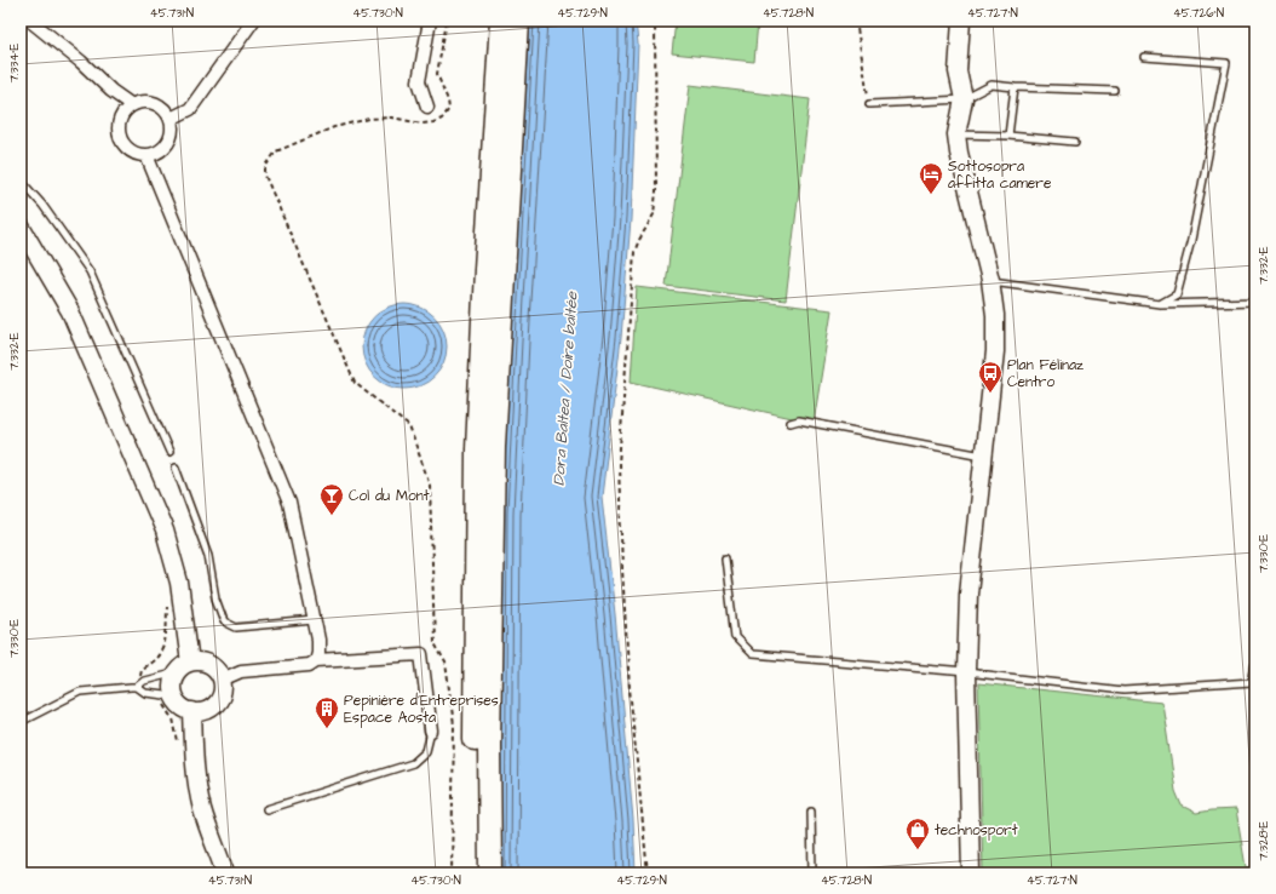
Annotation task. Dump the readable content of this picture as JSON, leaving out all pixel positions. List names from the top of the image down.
{
  "water": ["Dora Baltea / Doire baltée"],
  "places": {
    "hotel": ["Sottosopra affitta camere"],
    "bus stop": ["Plan Félinaz Centro"],
    "bar": ["Col du Mont"],
    "building": ["Pepinière d'Entreprises Espace Aosta"],
    "shop": ["technosport"]
  },
  "coordinates": [
    "45.731°N",
    "45.730°N",
    "45.729°N",
    "45.728°N",
    "45.727°N",
    "45.726°N",
    "7.334°E",
    "7.332°E",
    "7.330°E",
    "7.328°E"
  ]
}
